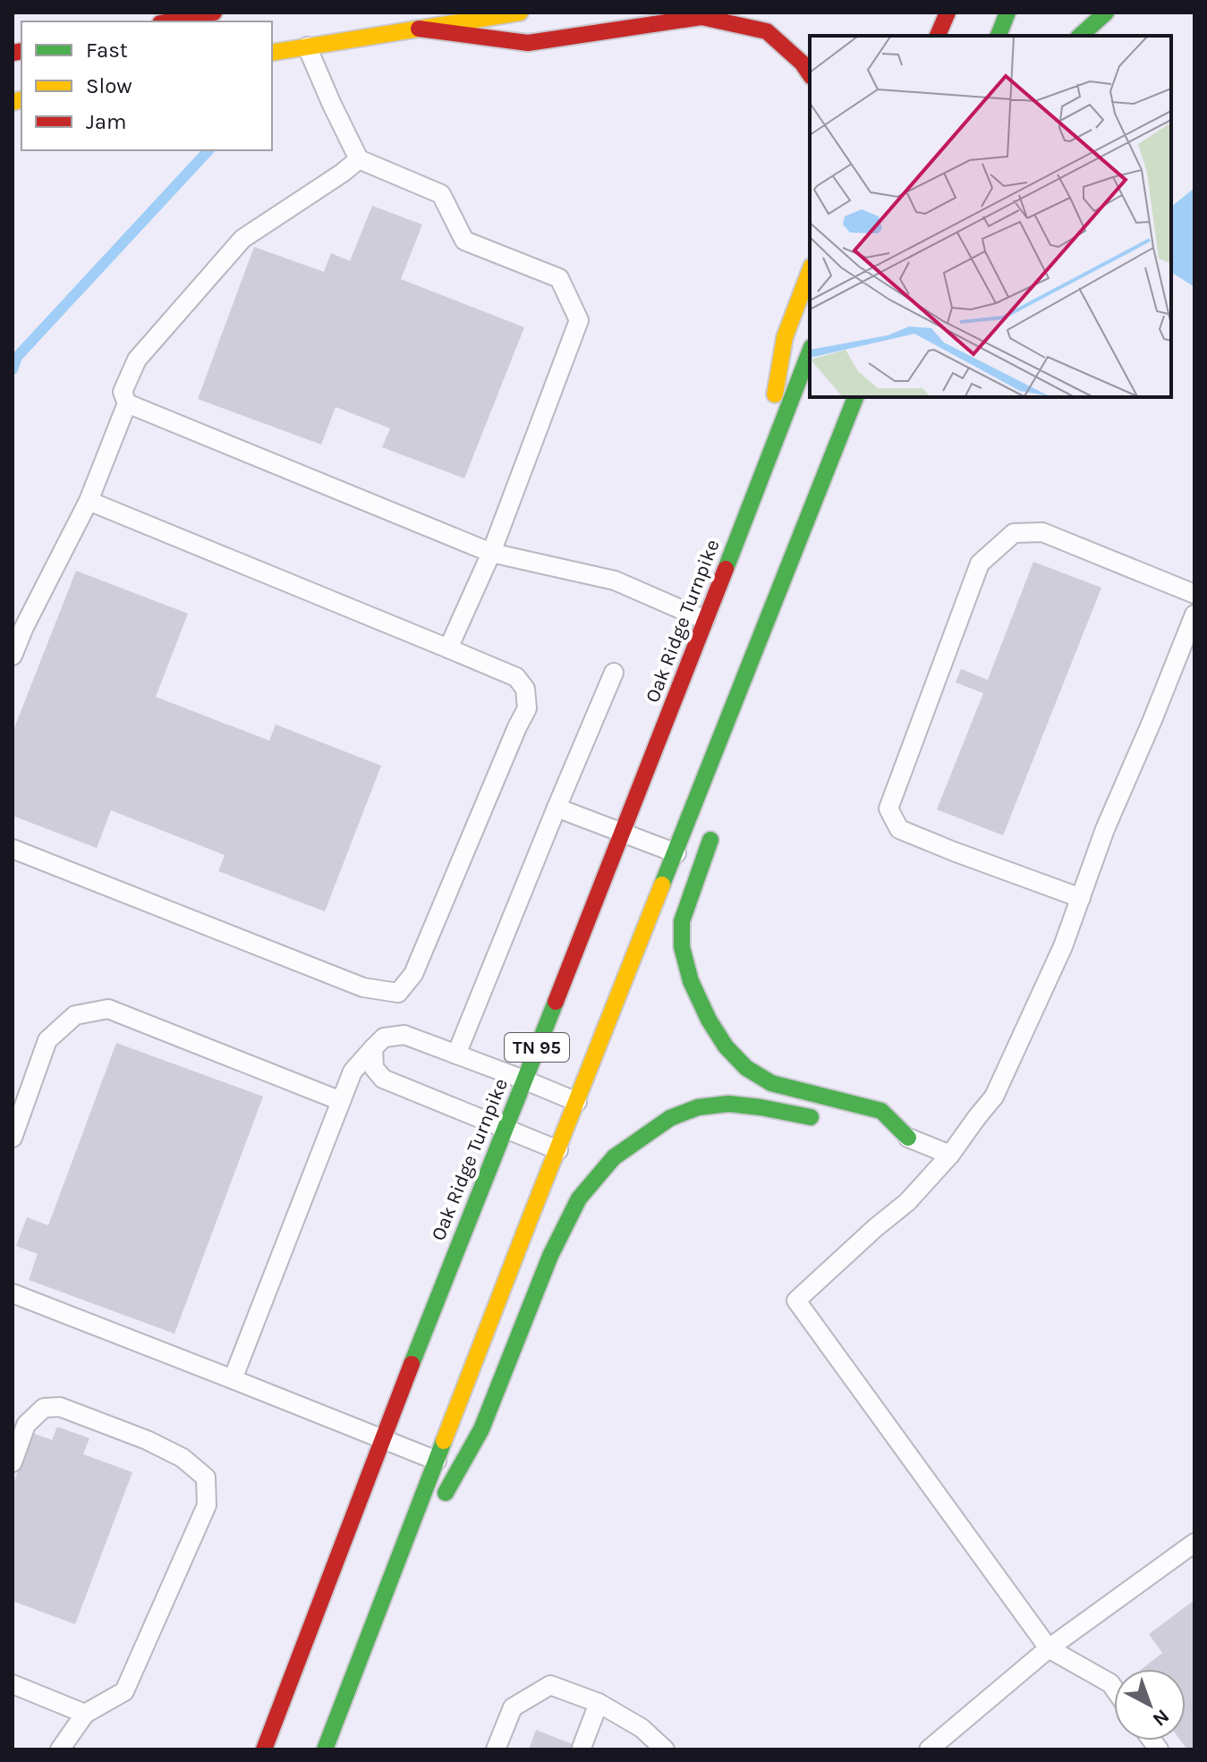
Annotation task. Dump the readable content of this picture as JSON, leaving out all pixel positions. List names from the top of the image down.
{
  "streets": {
    "highway": ["Oak Ridge Turnpike", "TN 95"]
  },
  "legend": ["Fast", "Slow", "Jam"],
  "north": "bottom right"
}
